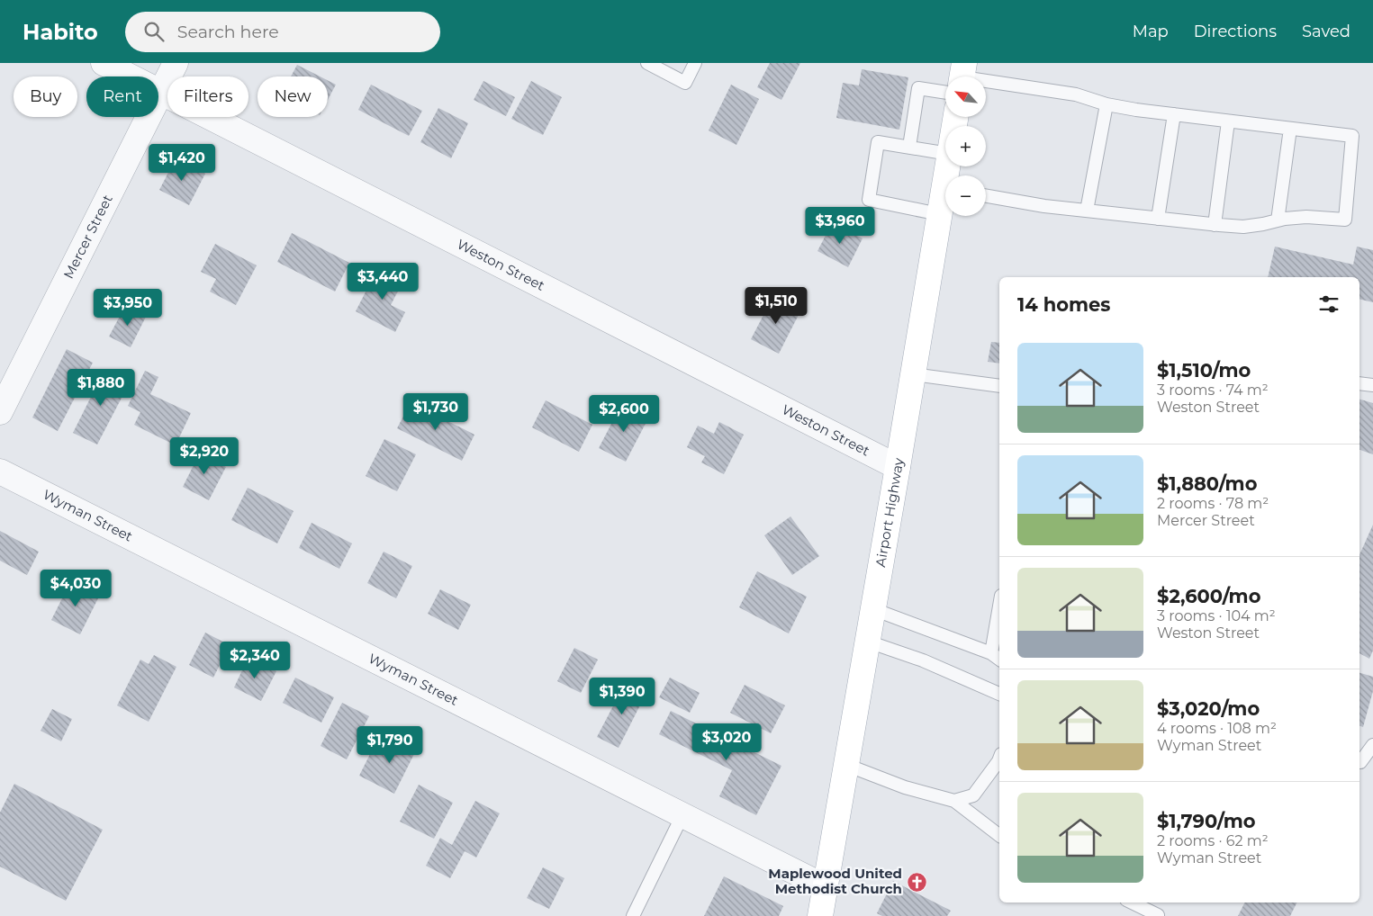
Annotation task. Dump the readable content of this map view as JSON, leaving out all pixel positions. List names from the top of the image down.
{
  "streets": {
    "main road": ["Airport Highway"],
    "street": ["Mercer Street", "Weston Street", "Wyman Street"]
  },
  "crossings": [
    ["Mercer Street", "Weston Street"],
    ["Weston Street", "Airport Highway"],
    ["Airport Highway", "Wyman Street"]
  ],
  "places": {
    "church": ["Maplewood United Methodist Church"]
  },
  "north": "top left",
  "page": {
    "header": "Habito",
    "search": "Search here",
    "nav": ["Map", "Directions", "Saved"],
    "map_buttons": ["+", "−"],
    "chip": [
      "Buy",
      "Rent",
      "Filters",
      "New"
    ],
    "price": [
      "$1,420",
      "$3,960",
      "$3,440",
      "$1,510",
      "$3,950",
      "$1,880",
      "$1,730",
      "$2,600",
      "$2,920",
      "$4,030",
      "$2,340",
      "$1,390",
      "$3,020",
      "$1,790"
    ],
    "heading": "14 homes",
    "list": [
      {
        "name": "$1,510/mo",
        "note": "3 rooms · 74 m² · Weston Street"
      },
      {
        "name": "$1,880/mo",
        "note": "2 rooms · 78 m² · Mercer Street"
      },
      {
        "name": "$2,600/mo",
        "note": "3 rooms · 104 m² · Weston Street"
      },
      {
        "name": "$3,020/mo",
        "note": "4 rooms · 108 m² · Wyman Street"
      },
      {
        "name": "$1,790/mo",
        "note": "2 rooms · 62 m² · Wyman Street"
      }
    ]
  }
}
